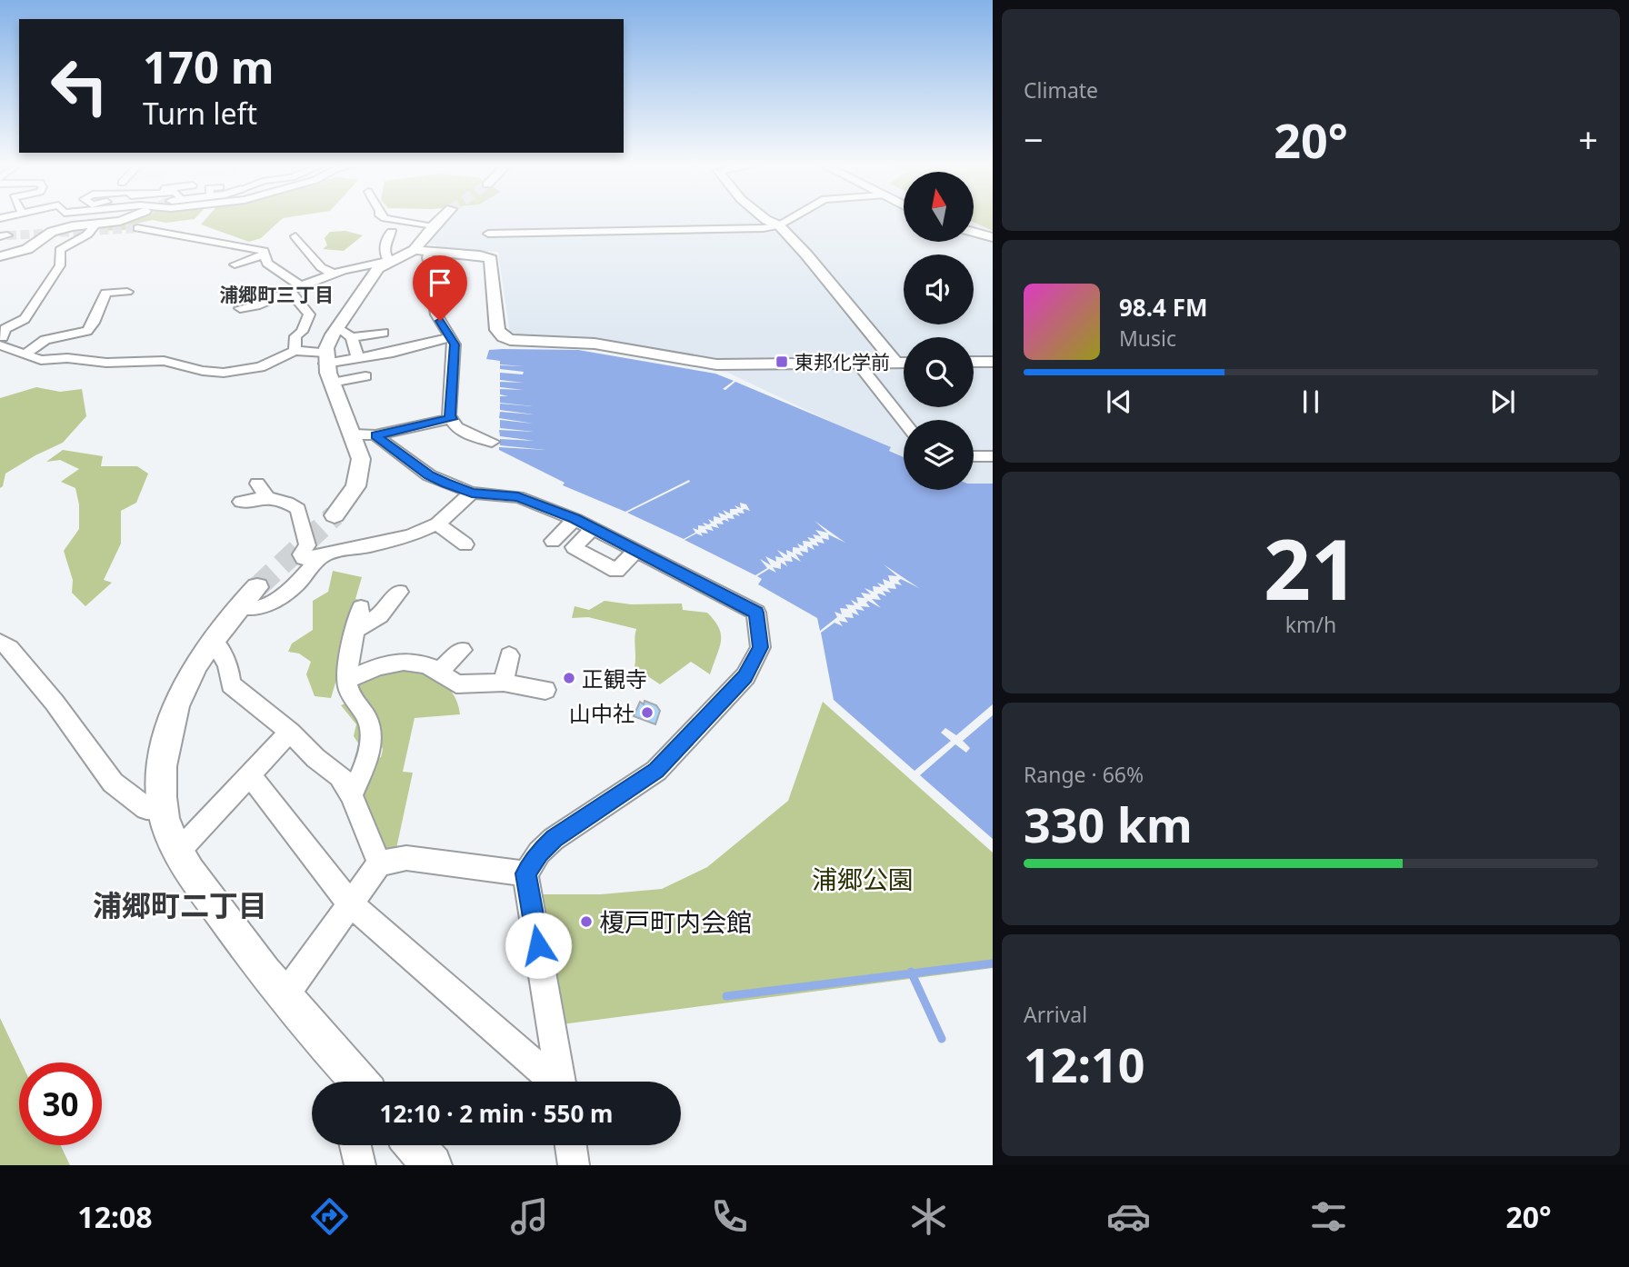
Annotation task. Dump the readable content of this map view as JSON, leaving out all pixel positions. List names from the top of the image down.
{
  "districts": ["浦郷町三丁目", "浦郷町二丁目"],
  "parks": ["浦郷公園"],
  "places": {
    "transit": ["東邦化学前"],
    "other": ["正観寺", "山中社", "榎戸町内会館"]
  },
  "north": "top",
  "page": {
    "tile": [
      "Climate",
      ["21", "km/h"],
      ["Range · 66%", "330 km"],
      ["Arrival", "12:10"]
    ],
    "turn": ["170 m", "Turn left"],
    "heat": ["−", "20°", "+"],
    "song": ["98.4 FM", "Music"],
    "limit": "30",
    "trip": "12:10 · 2 min · 550 m",
    "tabs": ["12:08", "20°"]
  }
}
